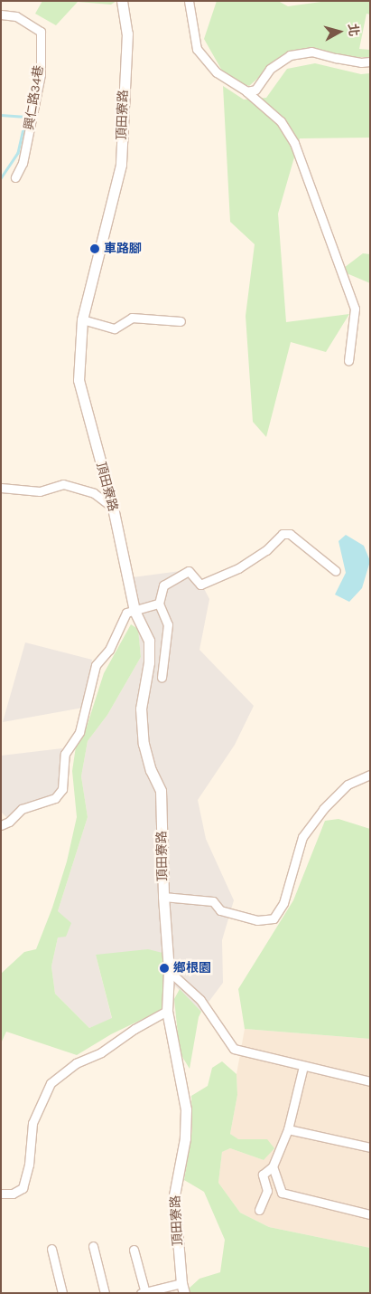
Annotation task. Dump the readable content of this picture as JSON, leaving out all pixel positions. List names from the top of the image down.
{
  "streets": {
    "street": ["興仁路34巷", "頂田寮路"]
  },
  "places": ["車路腳", "鄉根園"],
  "north": "right"
}
